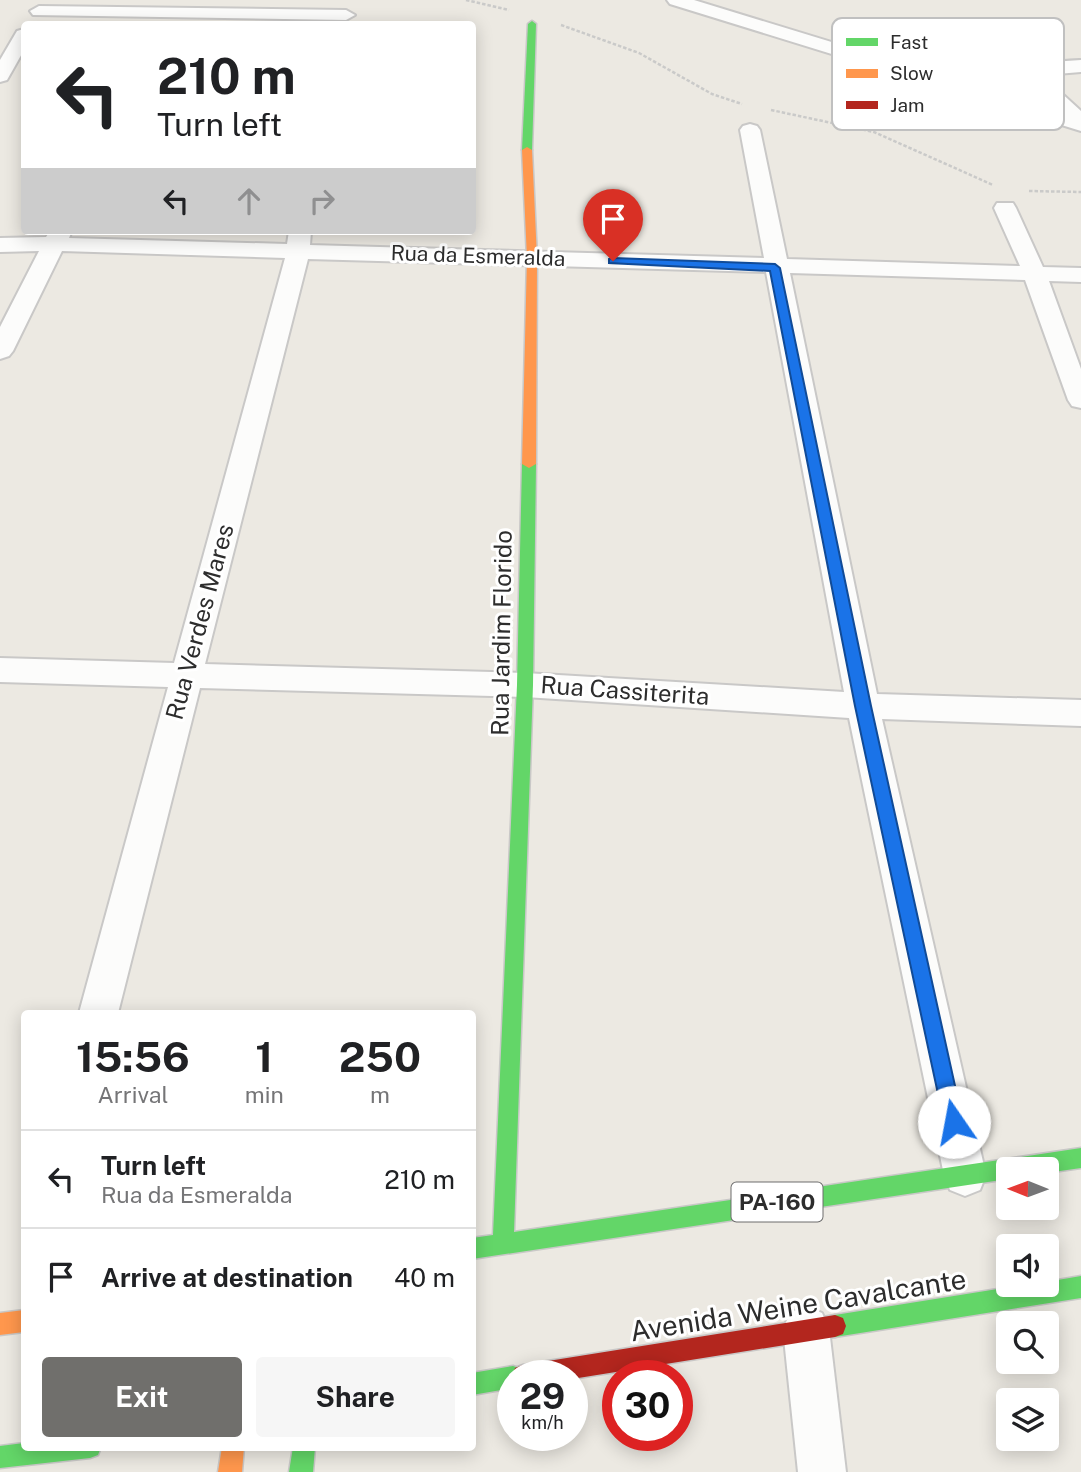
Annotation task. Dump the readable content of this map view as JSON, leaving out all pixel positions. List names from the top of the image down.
{
  "streets": {
    "street": [
      "Rua da Esmeralda",
      "Rua Verdes Mares",
      "Rua Jardim Florido",
      "Rua Cassiterita",
      "PA-160",
      "Avenida Weine Cavalcante"
    ]
  },
  "crossings": [
    ["Rua da Esmeralda", "Rua Verdes Mares"],
    ["Rua da Esmeralda", "Rua Jardim Florido"],
    ["Rua Verdes Mares", "Rua Cassiterita"],
    ["Rua Jardim Florido", "Rua Cassiterita"],
    ["Rua Jardim Florido", "PA-160"]
  ],
  "legend": ["Fast", "Slow", "Jam"],
  "north": "left",
  "page": {
    "turn": ["210 m", "Turn left"],
    "eta": [
      "15:56",
      "Arrival",
      "1",
      "min",
      "250",
      "m"
    ],
    "list": [
      {
        "name": "Turn left",
        "note": "Rua da Esmeralda",
        "value": "210 m"
      },
      {
        "name": "Arrive at destination",
        "value": "40 m"
      }
    ],
    "buttons": ["Exit", "Share"],
    "speed": "29 km/h",
    "limit": "30"
  }
}
